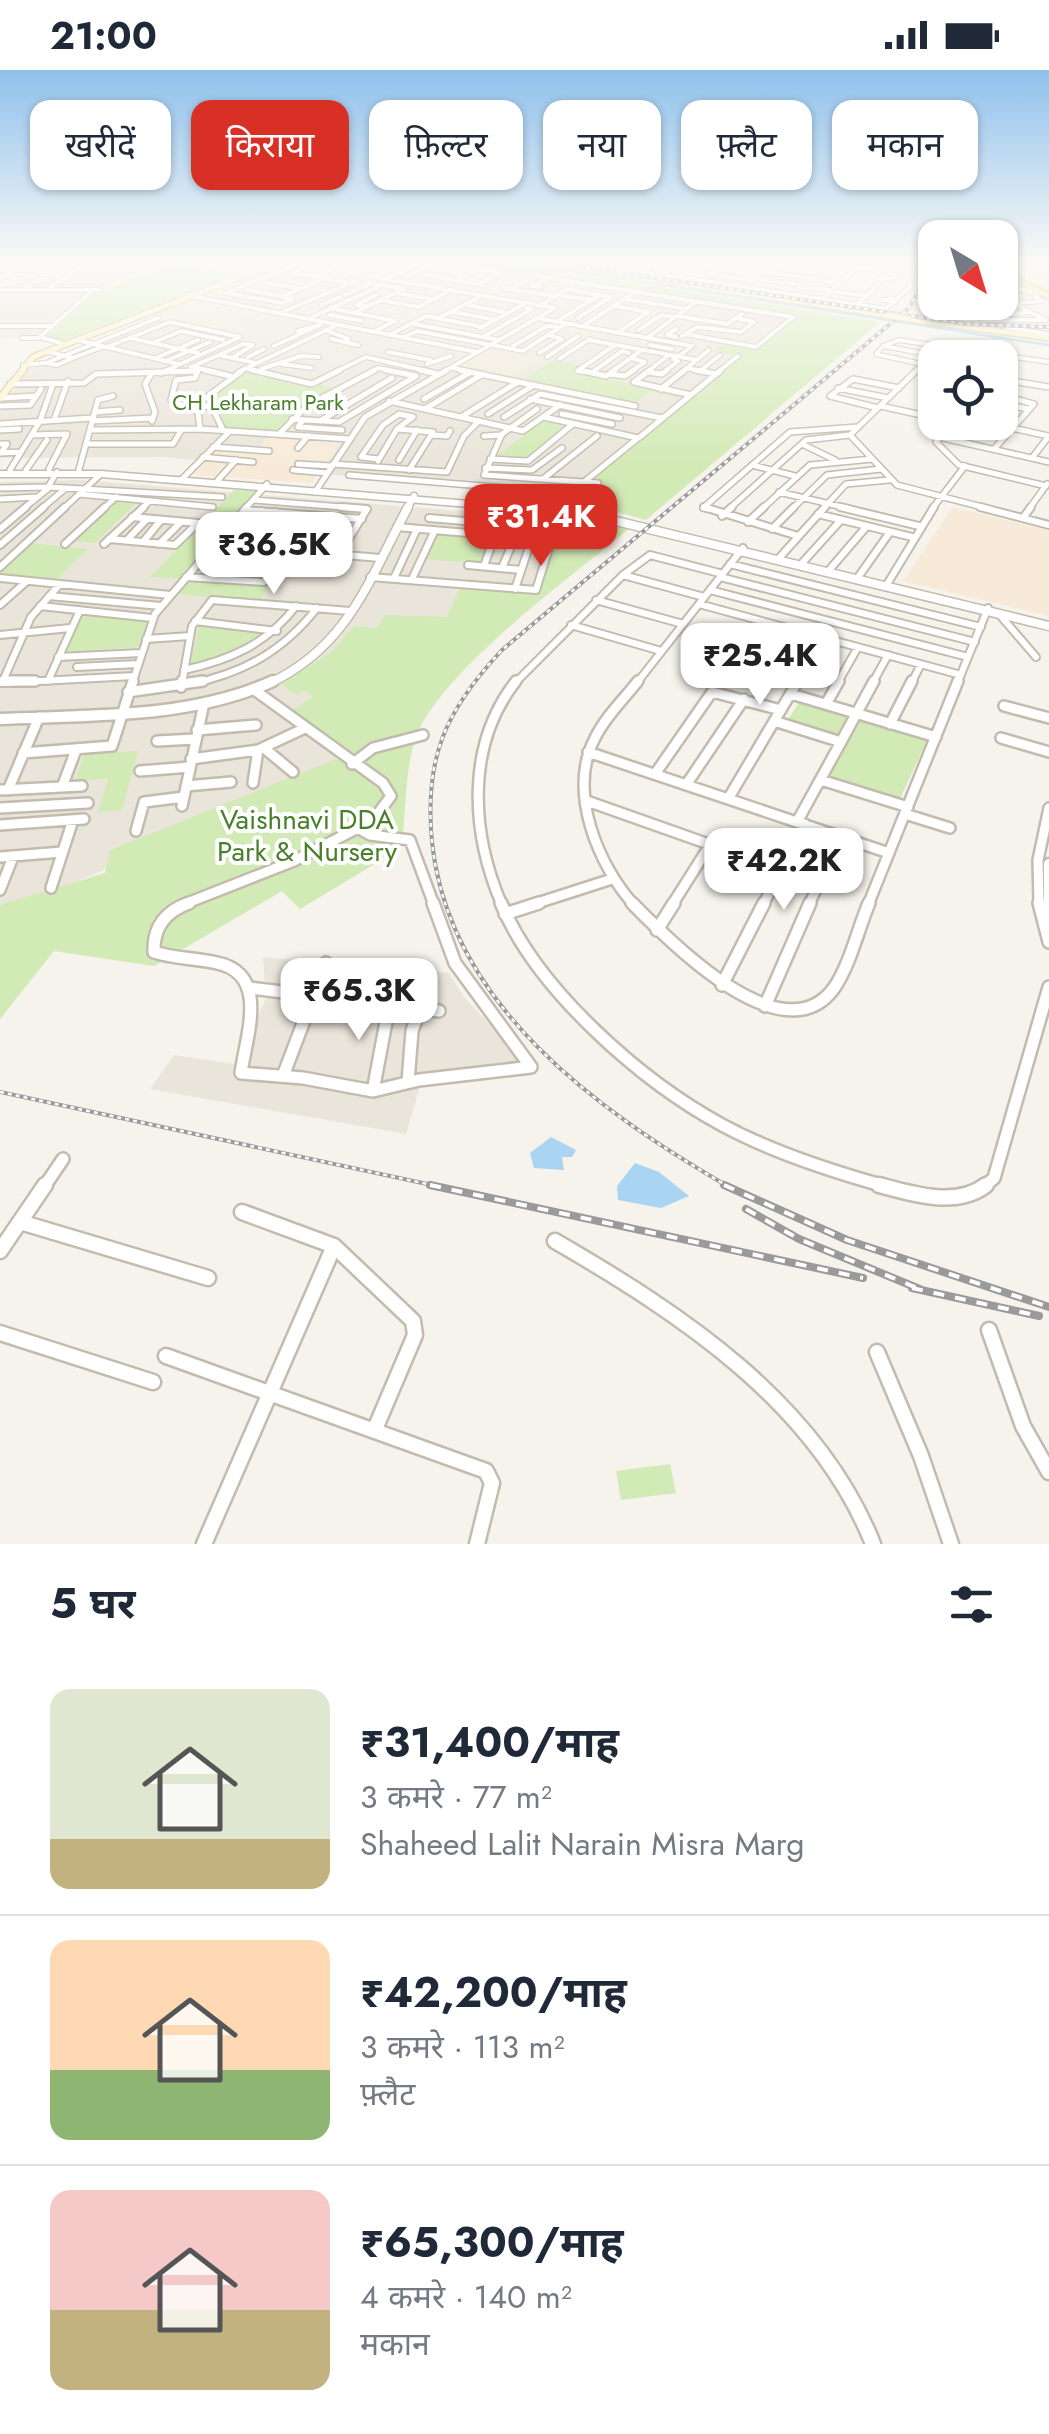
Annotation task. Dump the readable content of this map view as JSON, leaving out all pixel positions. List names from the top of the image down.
{
  "parks": ["CH Lekharam Park", "Vaishnavi DDA Park & Nursery"],
  "north": "bottom right",
  "page": {
    "status": "21:00",
    "chip": [
      "खरीदें",
      "किराया",
      "फ़िल्टर",
      "नया",
      "फ़्लैट",
      "मकान"
    ],
    "price": [
      "₹31.4K",
      "₹36.5K",
      "₹25.4K",
      "₹42.2K",
      "₹65.3K"
    ],
    "heading": "5 घर",
    "list": [
      {
        "name": "₹31,400/माह",
        "note": "3 कमरे · 77 m² · Shaheed Lalit Narain Misra Marg"
      },
      {
        "name": "₹42,200/माह",
        "note": "3 कमरे · 113 m² · फ़्लैट"
      },
      {
        "name": "₹65,300/माह",
        "note": "4 कमरे · 140 m² · मकान"
      }
    ]
  }
}
